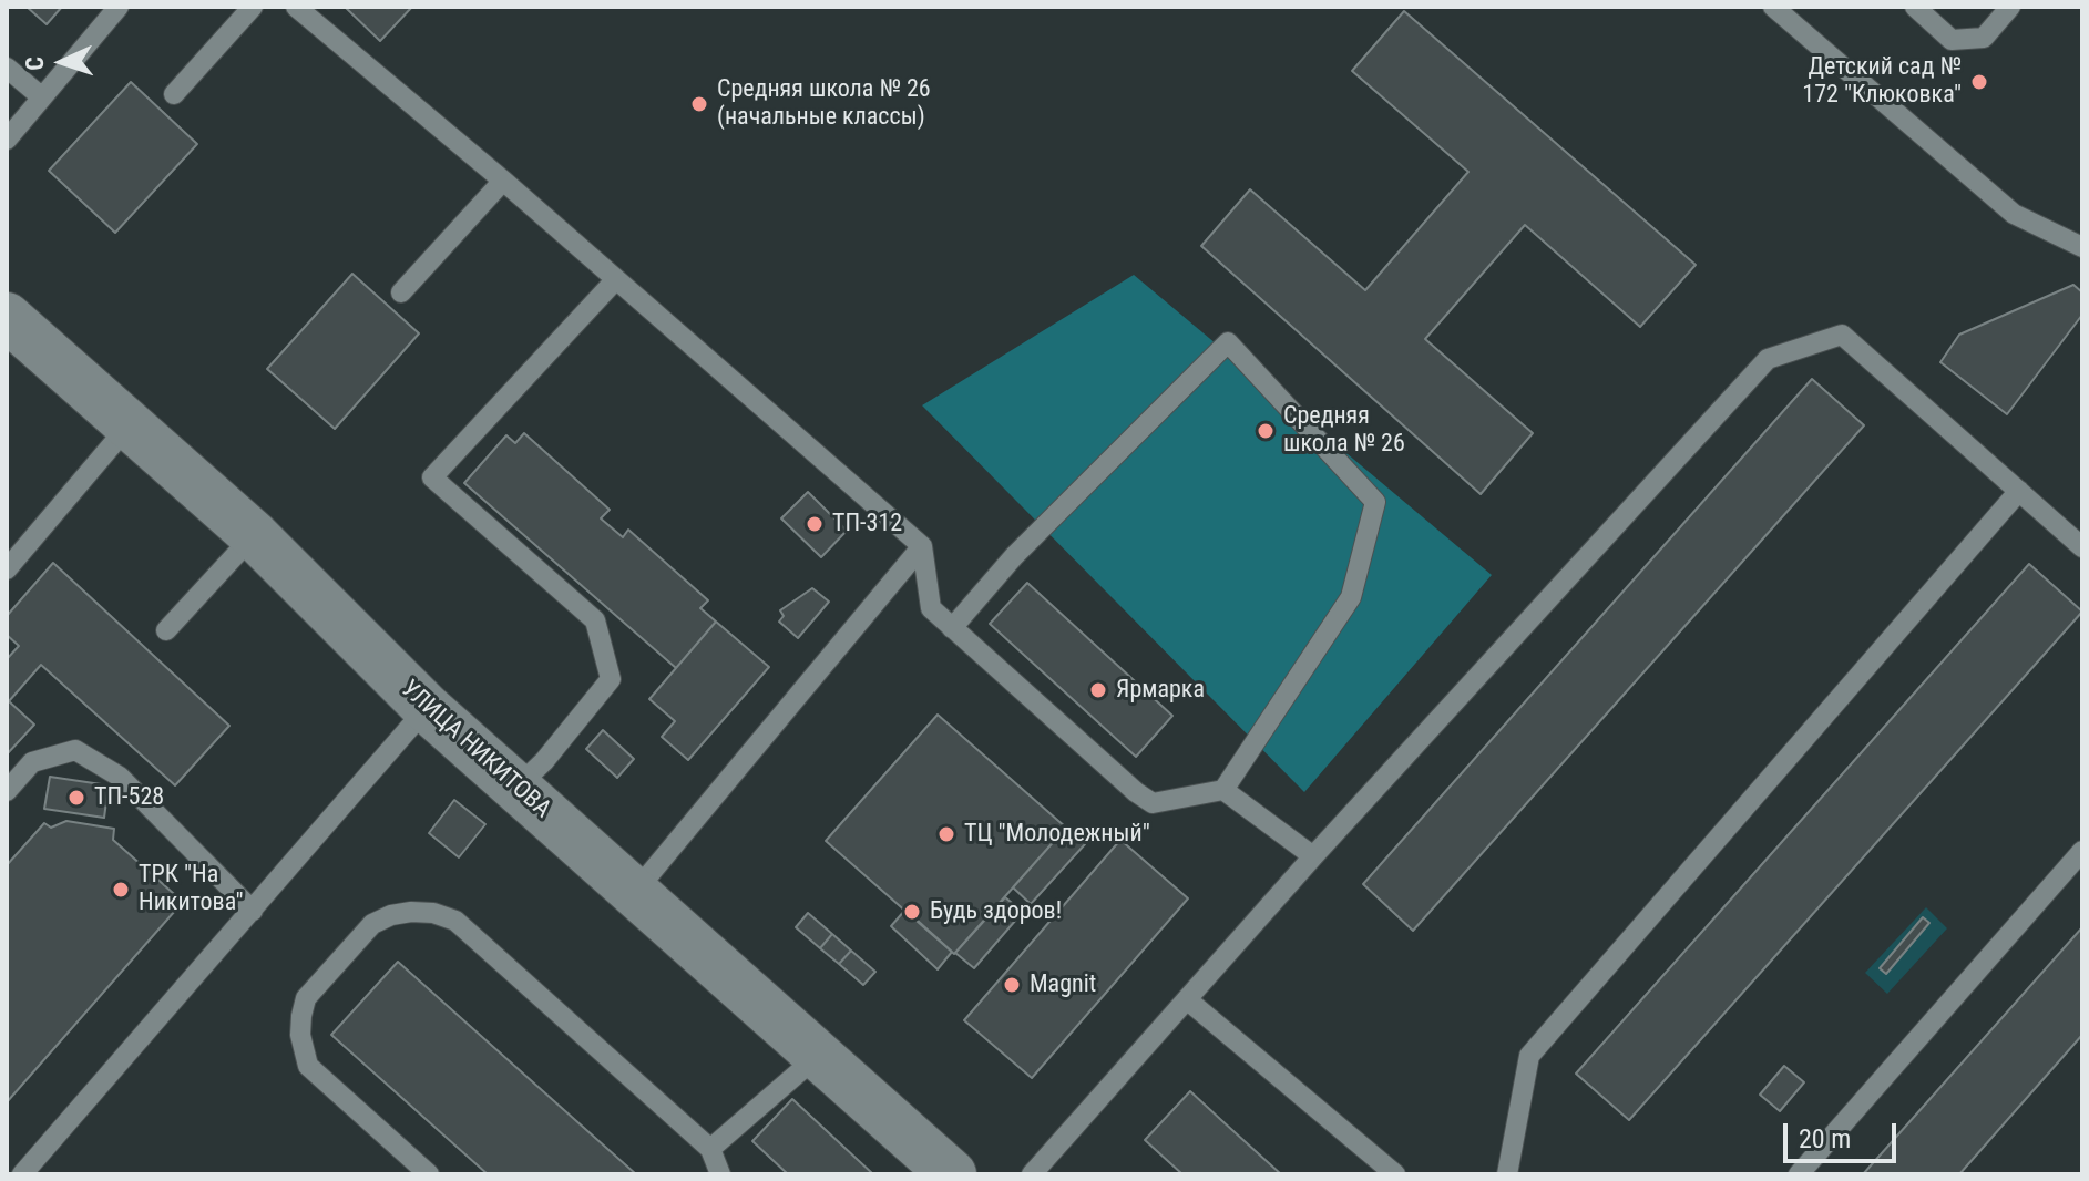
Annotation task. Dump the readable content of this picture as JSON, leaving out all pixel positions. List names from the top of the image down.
{
  "streets": {
    "street": ["УЛИЦА НИКИТОВА"]
  },
  "places": [
    "Детский сад № 172 \"Клюковка\"",
    "Средняя школа № 26 (начальные классы)",
    "Средняя школа № 26",
    "ТП-312",
    "Ярмарка",
    "ТП-528",
    "ТЦ \"Молодежный\"",
    "ТРК \"На Никитова\"",
    "Будь здоров!",
    "Magnit"
  ],
  "scale_bar": "20 m",
  "north": "left"
}
